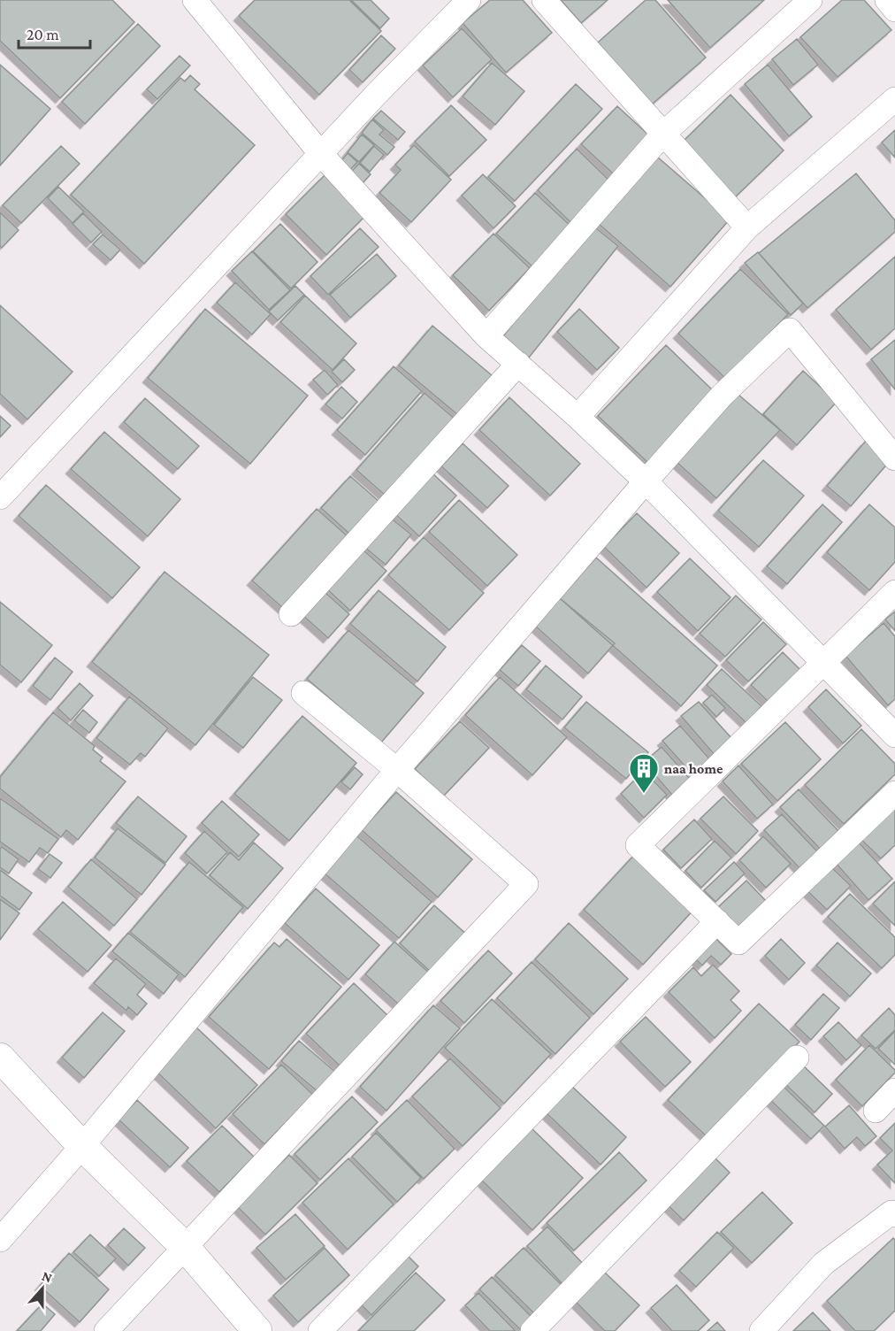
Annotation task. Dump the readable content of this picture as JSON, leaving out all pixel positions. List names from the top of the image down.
{
  "places": {
    "building": ["naa home"]
  },
  "scale_bar": "20 m",
  "north": "top"
}
